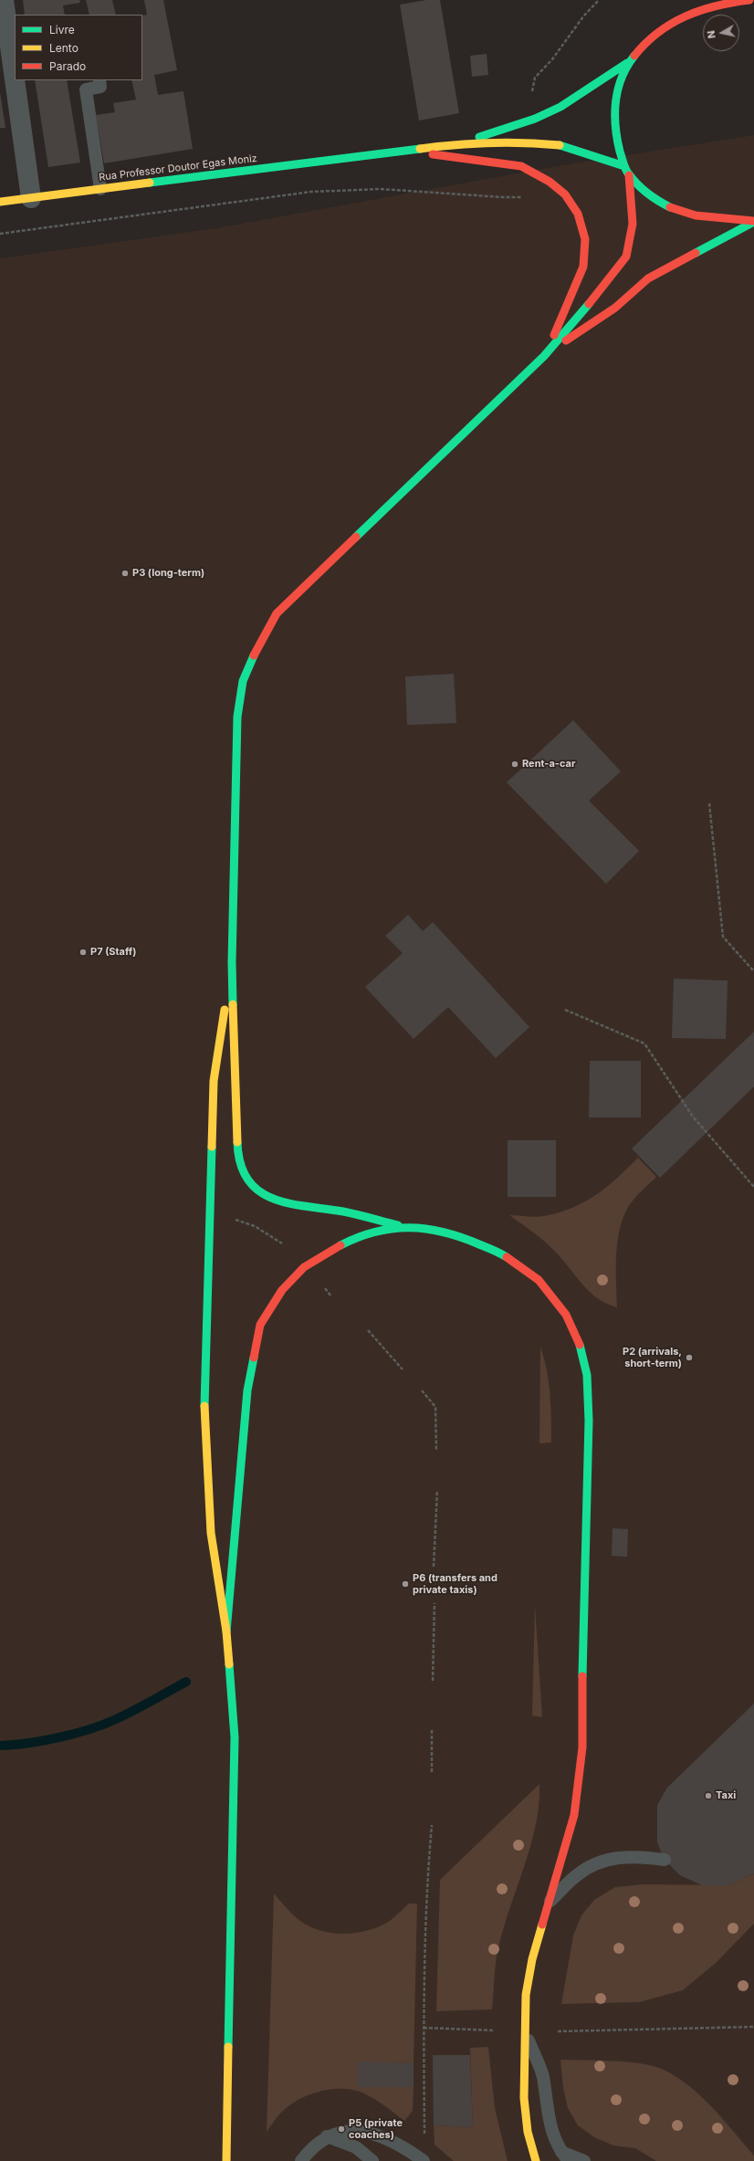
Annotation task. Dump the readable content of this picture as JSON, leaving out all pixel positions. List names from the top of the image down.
{
  "streets": {
    "street": ["Rua Professor Doutor Egas Moniz"]
  },
  "places": [
    "P3 (long-term)",
    "Rent-a-car",
    "P7 (Staff)",
    "P2 (arrivals, short-term)",
    "P6 (transfers and private taxis)",
    "Taxi",
    "P5 (private coaches)"
  ],
  "legend": ["Livre", "Lento", "Parado"],
  "north": "left"
}
